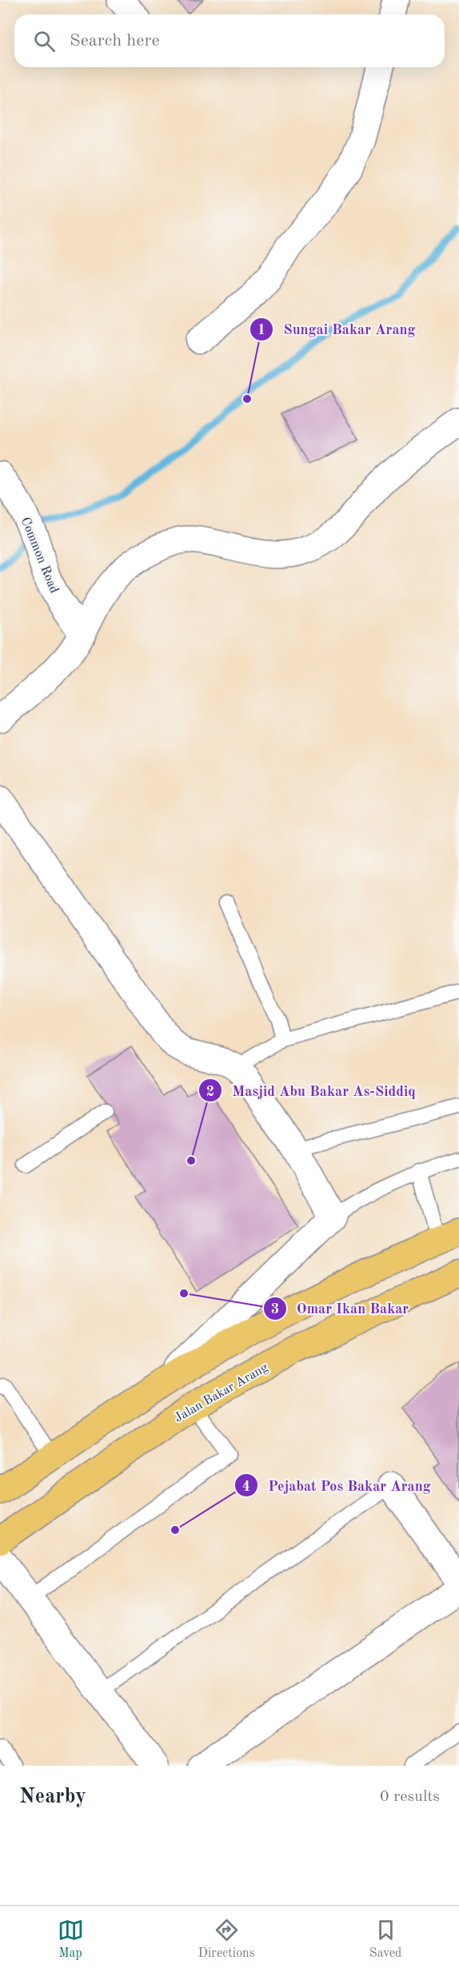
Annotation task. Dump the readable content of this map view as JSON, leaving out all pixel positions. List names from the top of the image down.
{
  "streets": {
    "main road": ["Jalan Bakar Arang"],
    "street": ["Common Road"]
  },
  "places": [
    "Sungai Bakar Arang",
    "Masjid Abu Bakar As-Siddiq",
    "Omar Ikan Bakar",
    "Pejabat Pos Bakar Arang"
  ],
  "page": {
    "search": "Search here",
    "heading": ["Nearby", "0 results"],
    "nav": ["Map", "Directions", "Saved"]
  }
}
